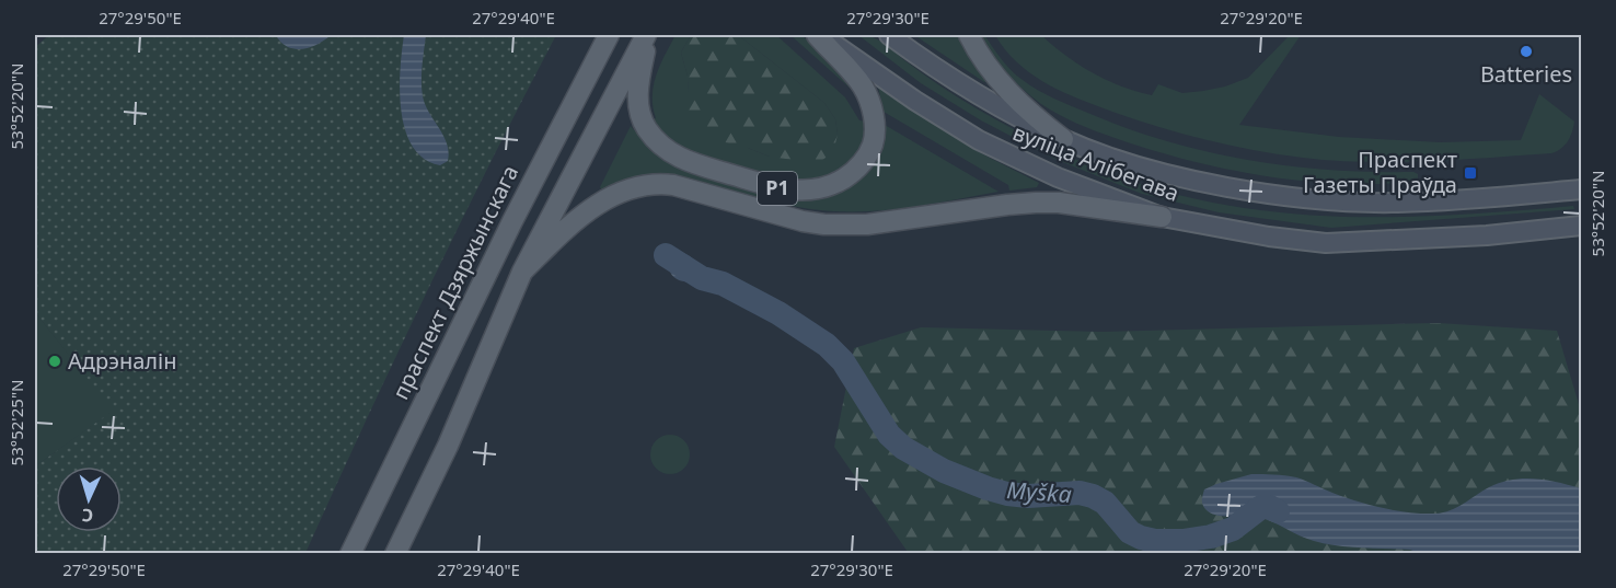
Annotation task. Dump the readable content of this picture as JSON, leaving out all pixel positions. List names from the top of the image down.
{
  "streets": {
    "main road": ["вуліца Алібегава", "Р1", "праспект Дзяржынскага"]
  },
  "water": ["Муška"],
  "places": {
    "other": ["Batteries", "Адрэналін"],
    "transit": ["Праспект Газеты Праўда"]
  },
  "north": "bottom",
  "coordinates": [
    "27°29'50\"E",
    "27°29'40\"E",
    "27°29'30\"E",
    "27°29'20\"E",
    "53°52'20\"N",
    "53°52'25\"N"
  ]
}
